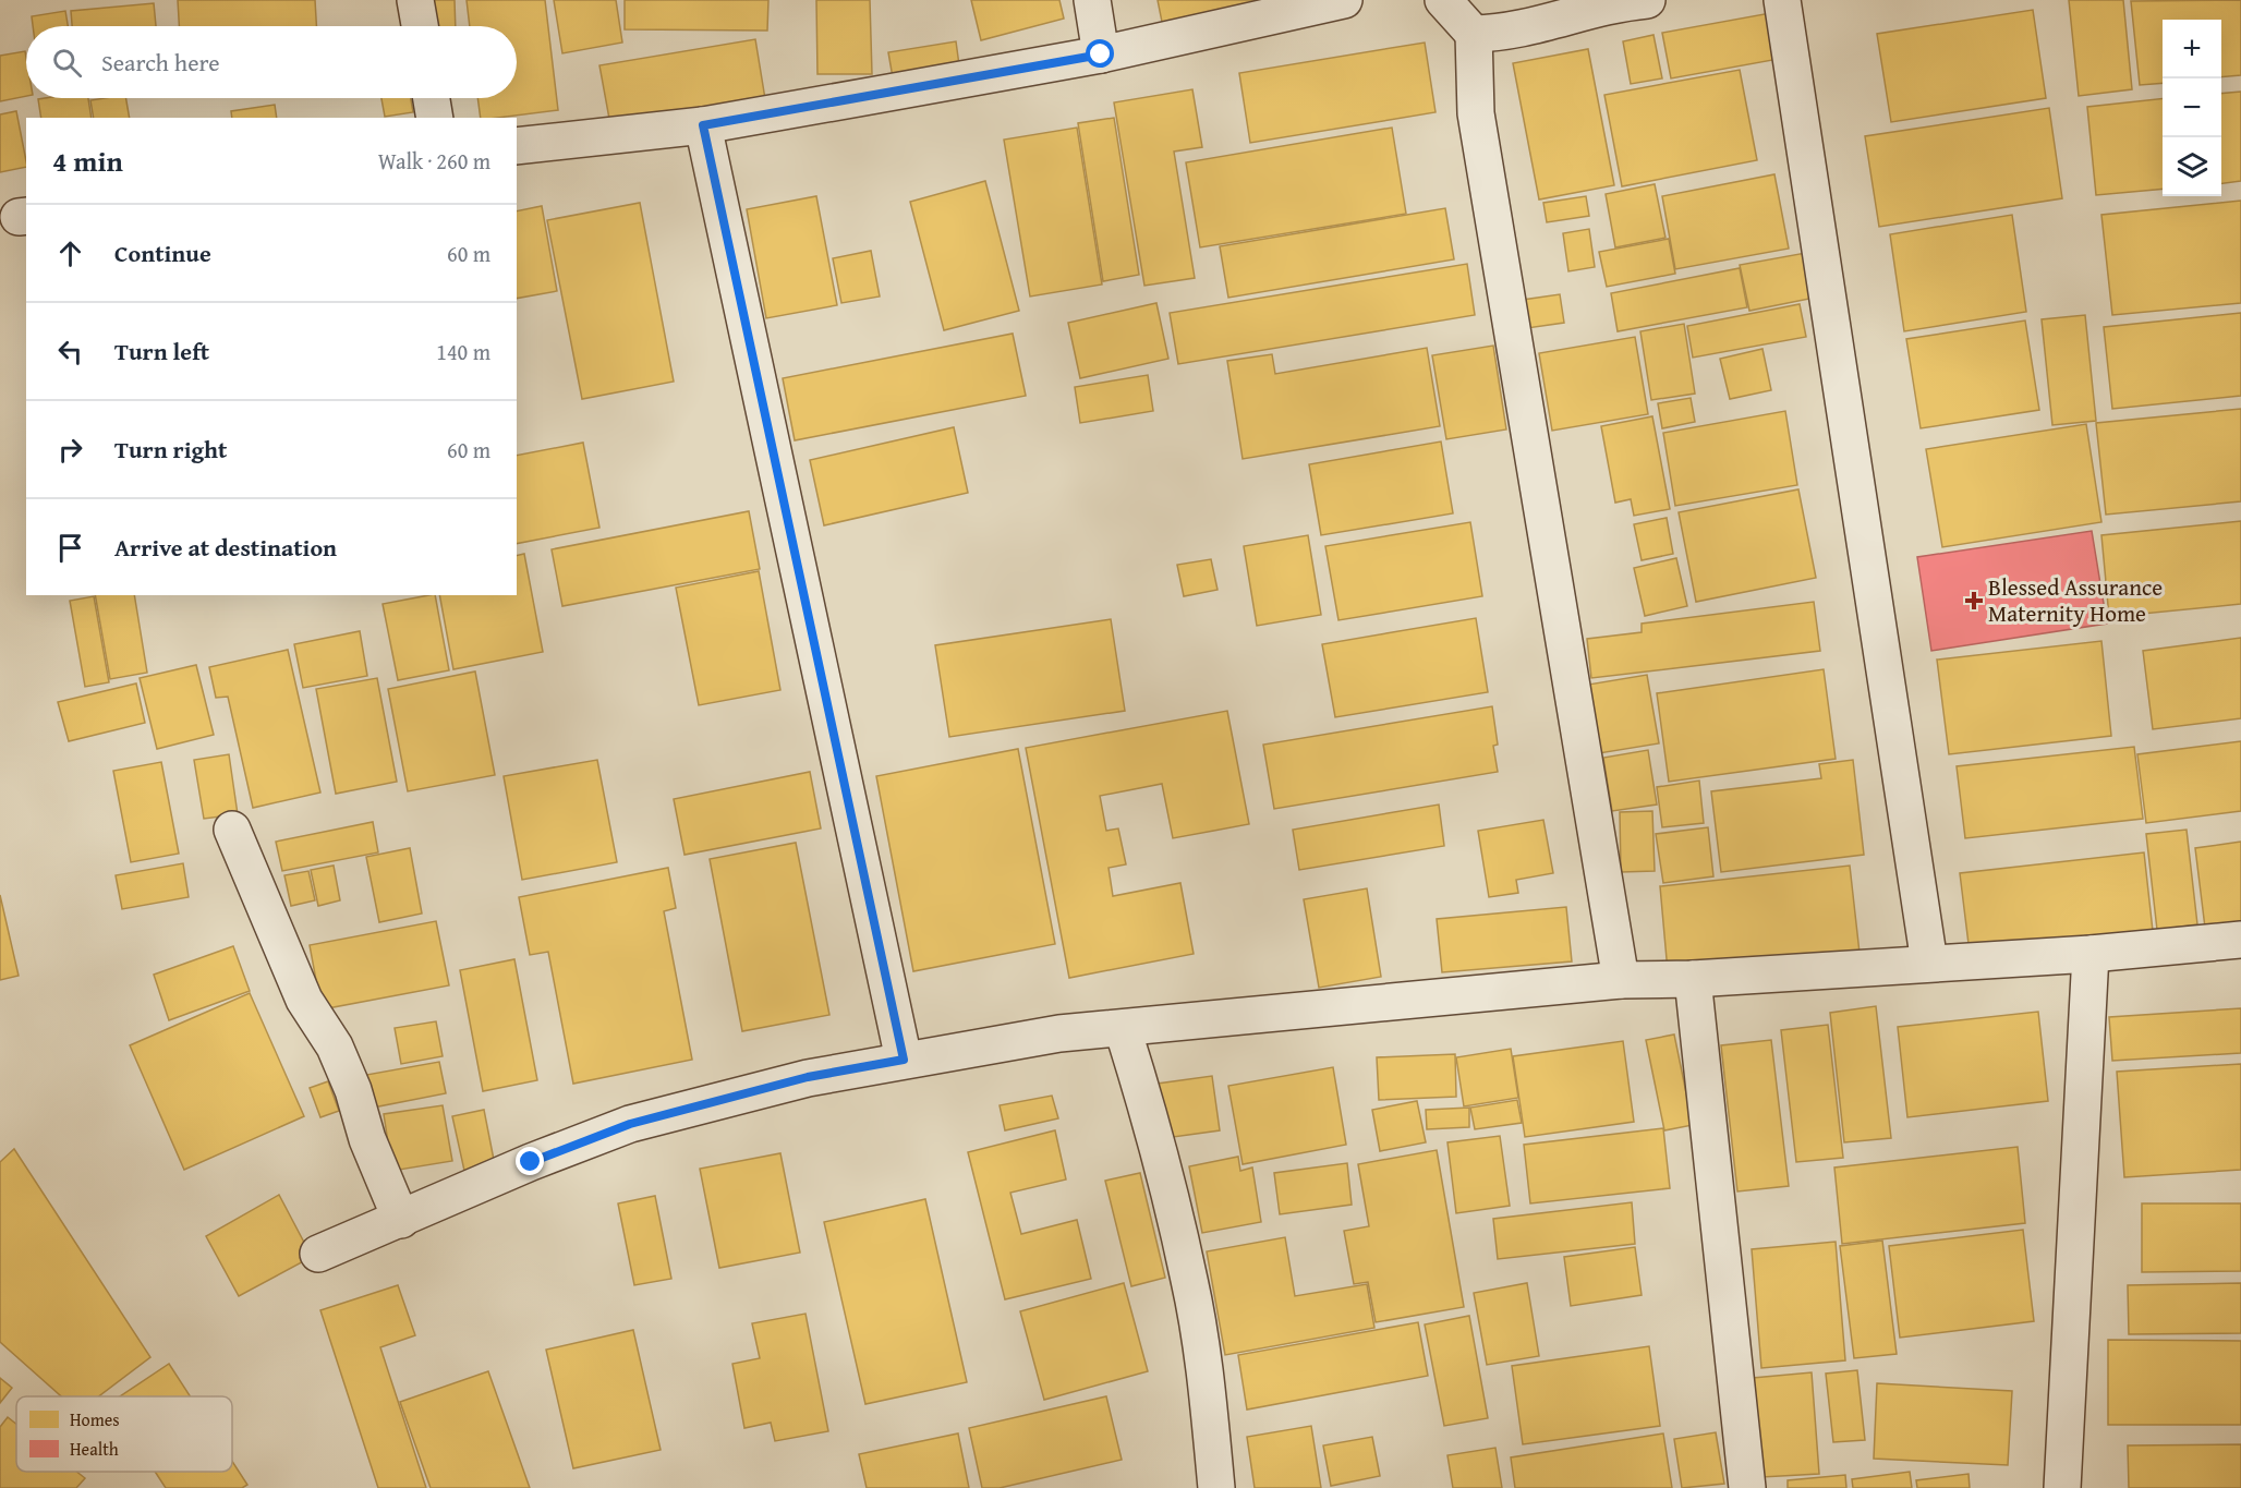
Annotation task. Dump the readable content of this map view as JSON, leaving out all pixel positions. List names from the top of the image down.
{
  "places": {
    "health": ["Blessed Assurance Maternity Home"]
  },
  "legend": ["Homes", "Health"],
  "page": {
    "map_buttons": ["+", "−"],
    "search": "Search here",
    "heading": ["4 min", "Walk · 260 m"],
    "list": [
      ["Continue", "60 m"],
      ["Turn left", "140 m"],
      ["Turn right", "60 m"],
      "Arrive at destination"
    ]
  }
}
